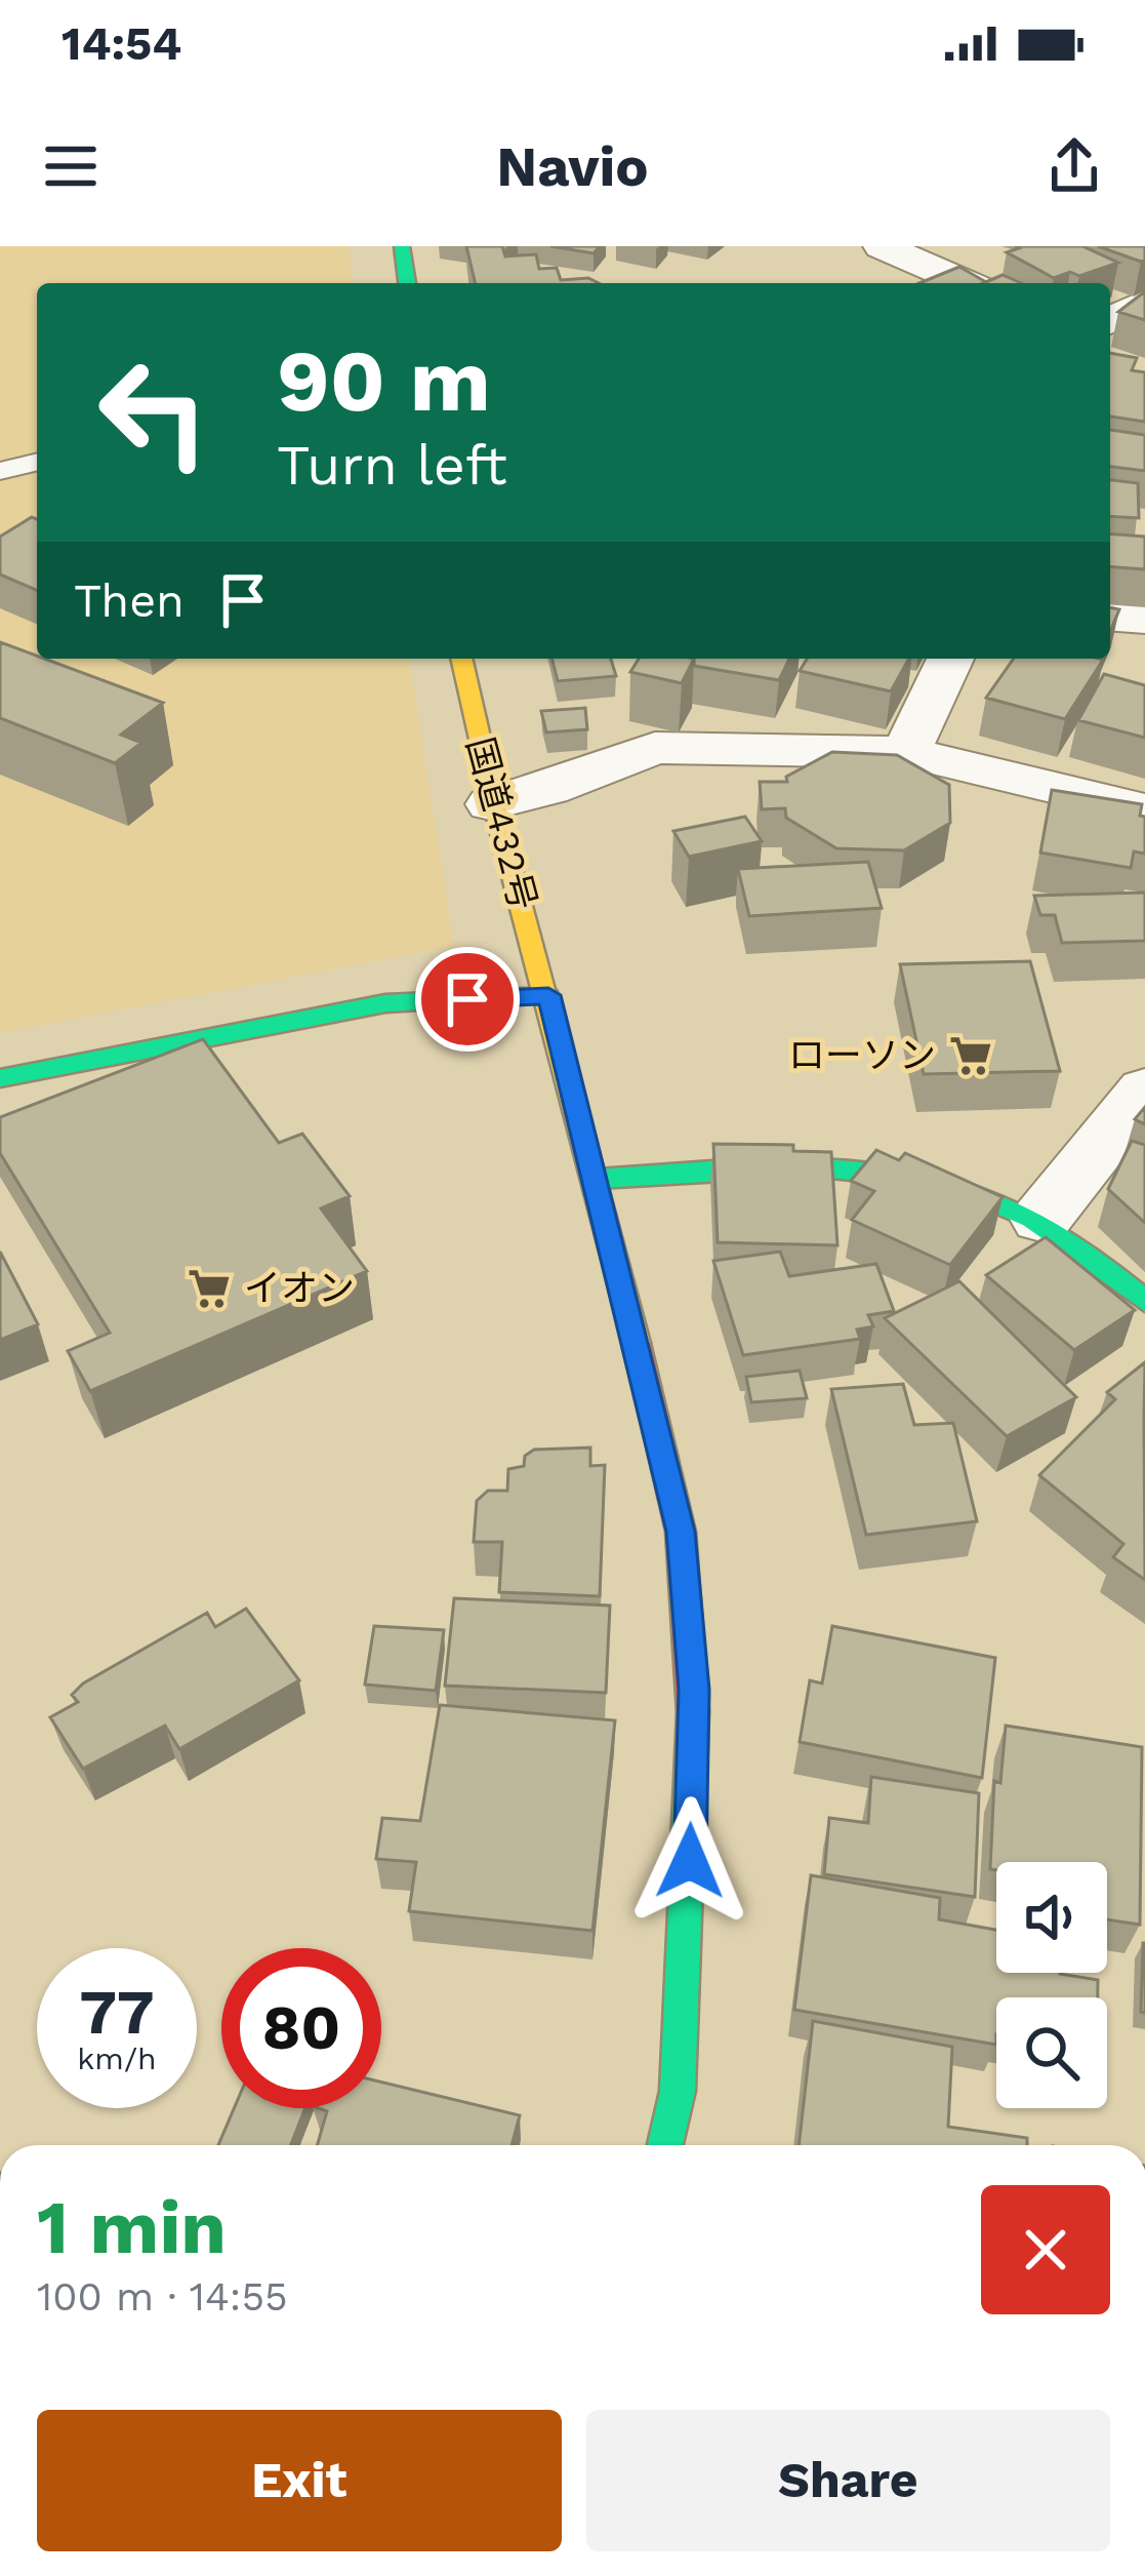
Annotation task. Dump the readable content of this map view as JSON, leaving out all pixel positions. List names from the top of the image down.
{
  "streets": {
    "main road": ["国道432号"]
  },
  "places": {
    "supermarket": ["ローソン", "イオン"]
  },
  "page": {
    "status": "14:54",
    "header": "Navio",
    "turn": ["90 m", "Turn left"],
    "then": "Then",
    "speed": "77 km/h",
    "limit": "80",
    "heading": ["1 min", "100 m · 14:55"],
    "buttons": ["Exit", "Share"]
  }
}
